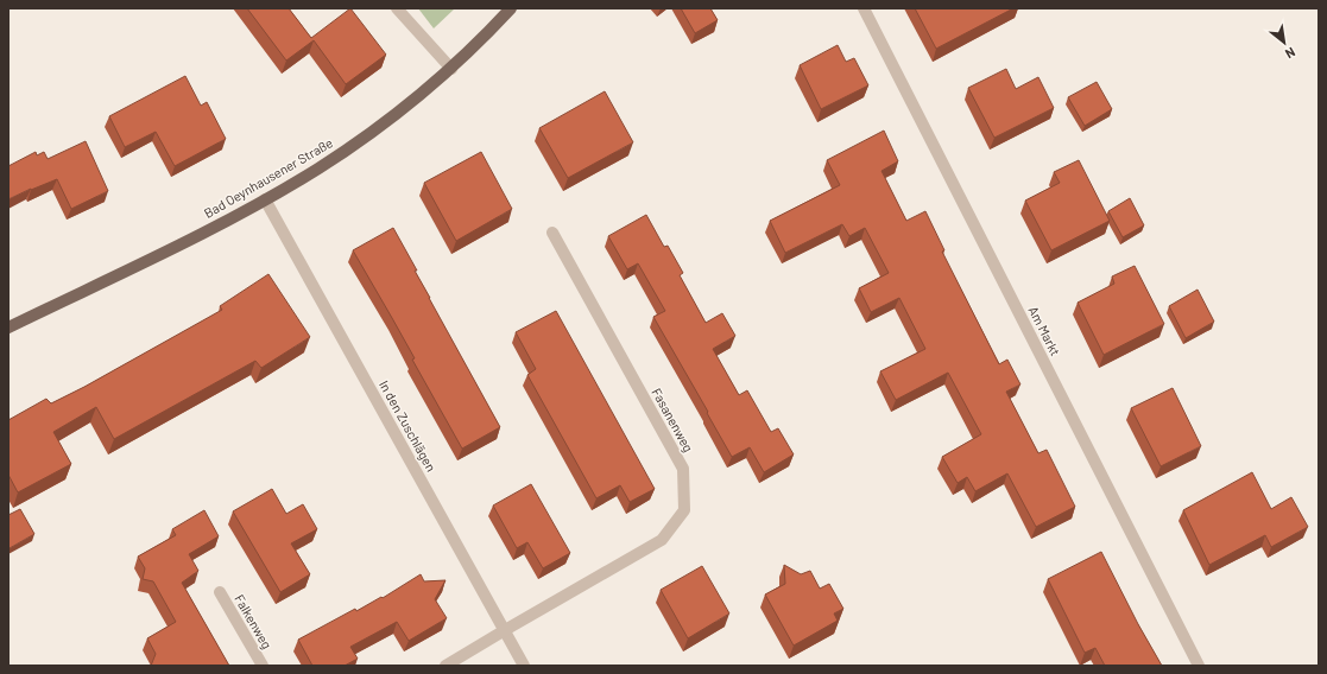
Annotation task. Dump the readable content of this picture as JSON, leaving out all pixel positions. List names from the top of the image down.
{
  "streets": {
    "main road": ["Bad Oeynhausener Straße"],
    "street": [
      "Am Markt",
      "Fasanenweg",
      "In den Zuschlägen",
      "Falkenweg"
    ]
  },
  "crossings": [
    ["Bad Oeynhausener Straße", "In den Zuschlägen"],
    ["Fasanenweg", "In den Zuschlägen"]
  ],
  "north": "bottom right"
}
